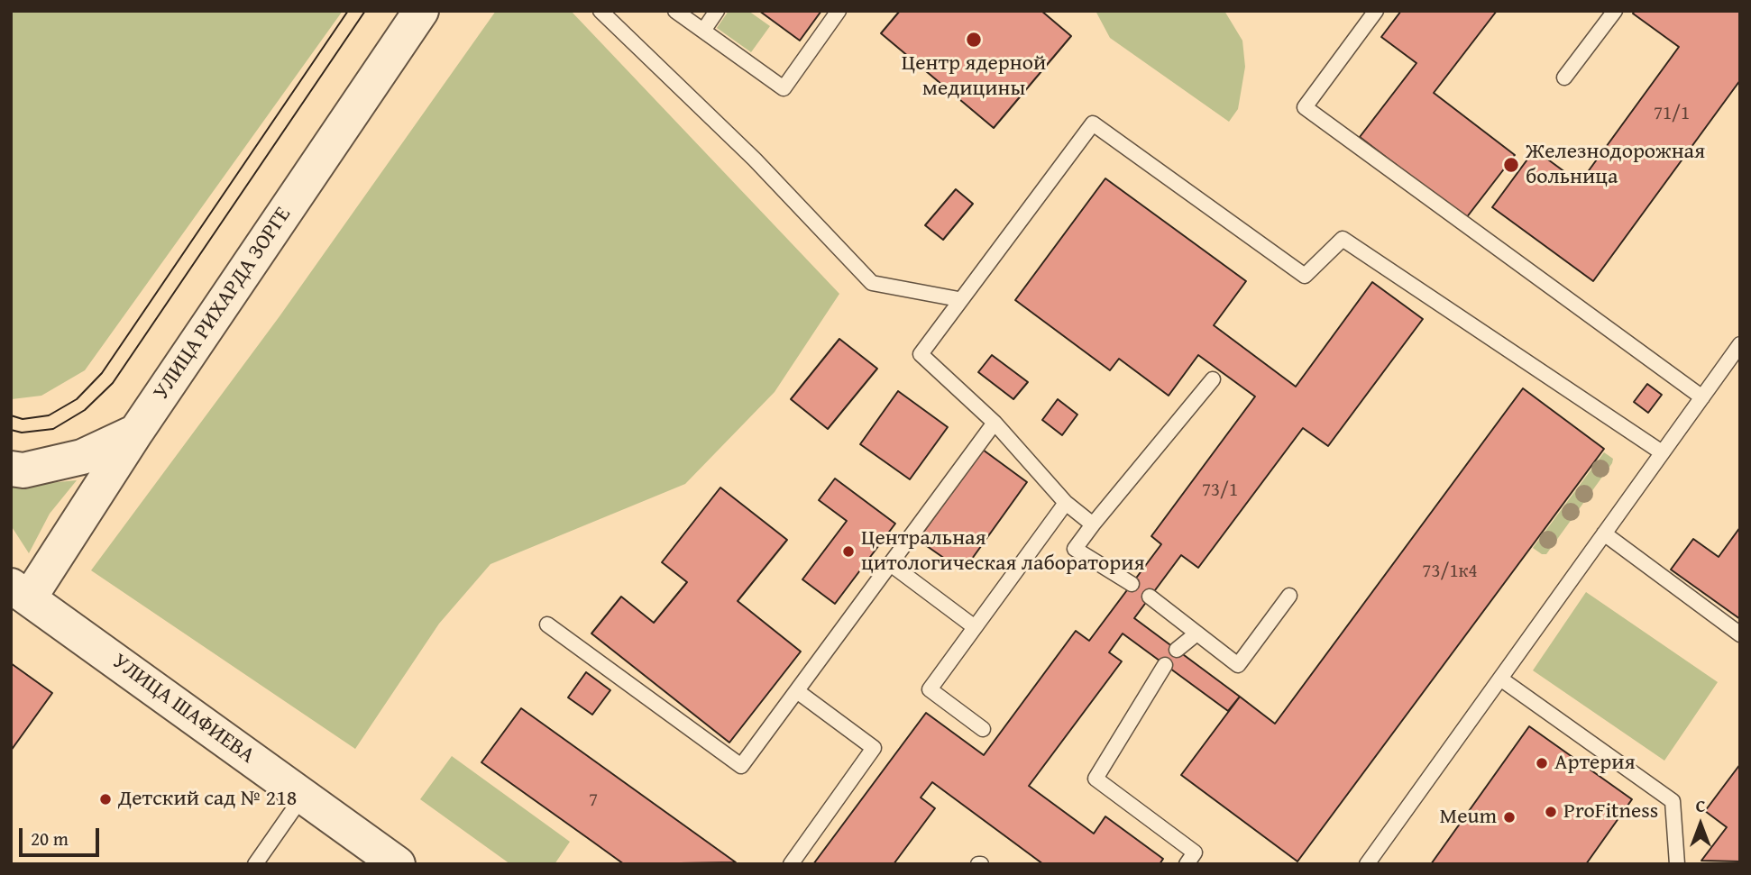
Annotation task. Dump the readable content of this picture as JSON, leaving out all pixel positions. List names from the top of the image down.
{
  "streets": {
    "street": ["УЛИЦА РИХАРДА ЗОРГЕ", "УЛИЦА ШАФИЕВА"]
  },
  "crossings": [
    ["УЛИЦА РИХАРДА ЗОРГЕ", "УЛИЦА ШАФИЕВА"]
  ],
  "places": [
    "Центр ядерной медицины",
    "Железнодорожная больница",
    "Центральная цитологическая лаборатория",
    "Артерия",
    "Детский сад № 218",
    "ProFitness",
    "Meum"
  ],
  "house_numbers": [
    "71/1",
    "73/1",
    "73/1к4",
    "7"
  ],
  "scale_bar": "20 m",
  "north": "top"
}
